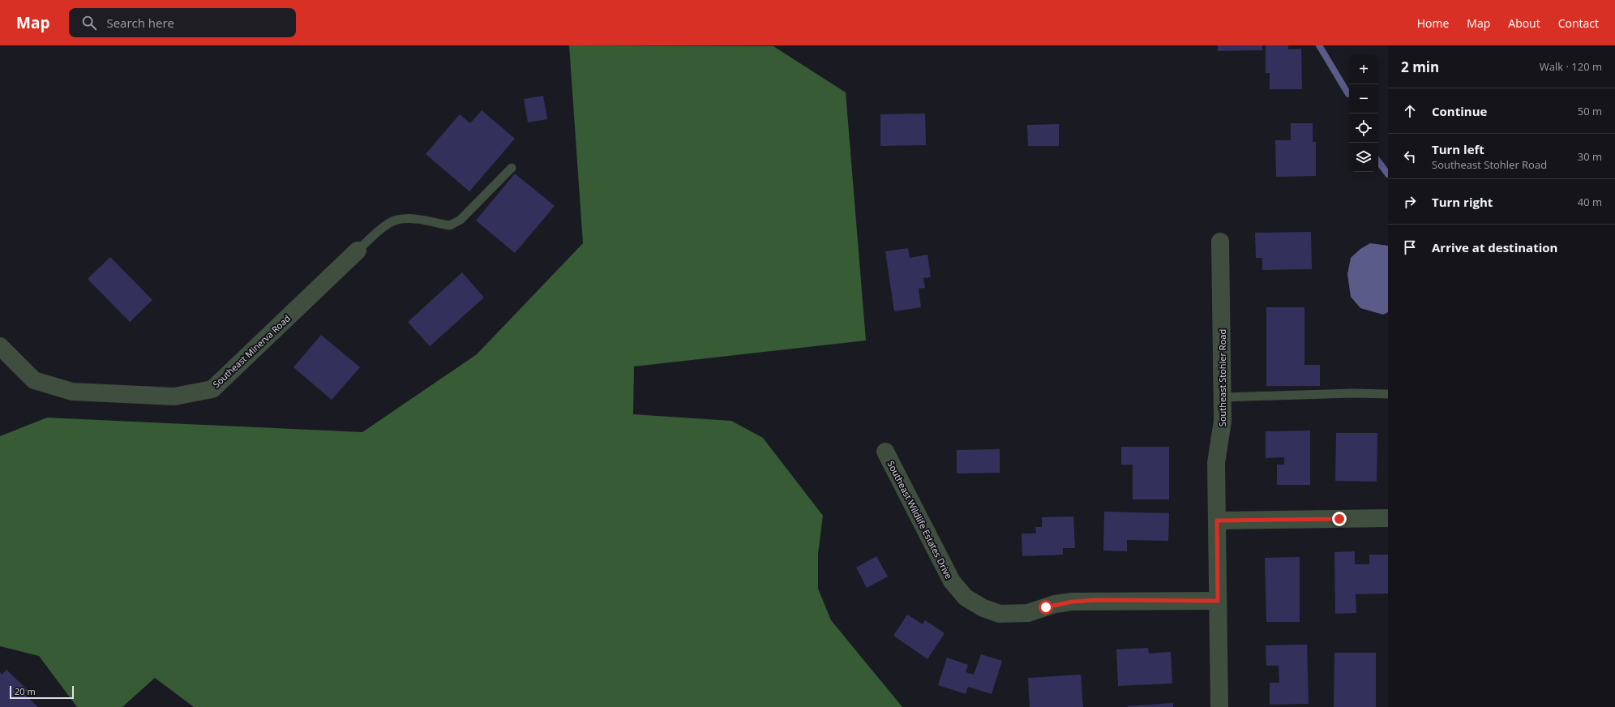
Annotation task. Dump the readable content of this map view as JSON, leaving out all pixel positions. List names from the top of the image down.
{
  "streets": {
    "street": ["Southeast Minerva Road", "Southeast Stohler Road", "Southeast Wildlife Estates Drive"]
  },
  "crossings": [
    ["Southeast Stohler Road", "Southeast Wildlife Estates Drive"]
  ],
  "scale_bar": "20 m",
  "page": {
    "header": "Map",
    "search": "Search here",
    "nav": [
      "Home",
      "Map",
      "About",
      "Contact"
    ],
    "heading": ["2 min", "Walk · 120 m"],
    "map_buttons": ["+", "−"],
    "list": [
      ["Continue", "50 m"],
      ["Turn left", "Southeast Stohler Road", "30 m"],
      ["Turn right", "40 m"],
      "Arrive at destination"
    ],
    "scale": "20 m"
  }
}
